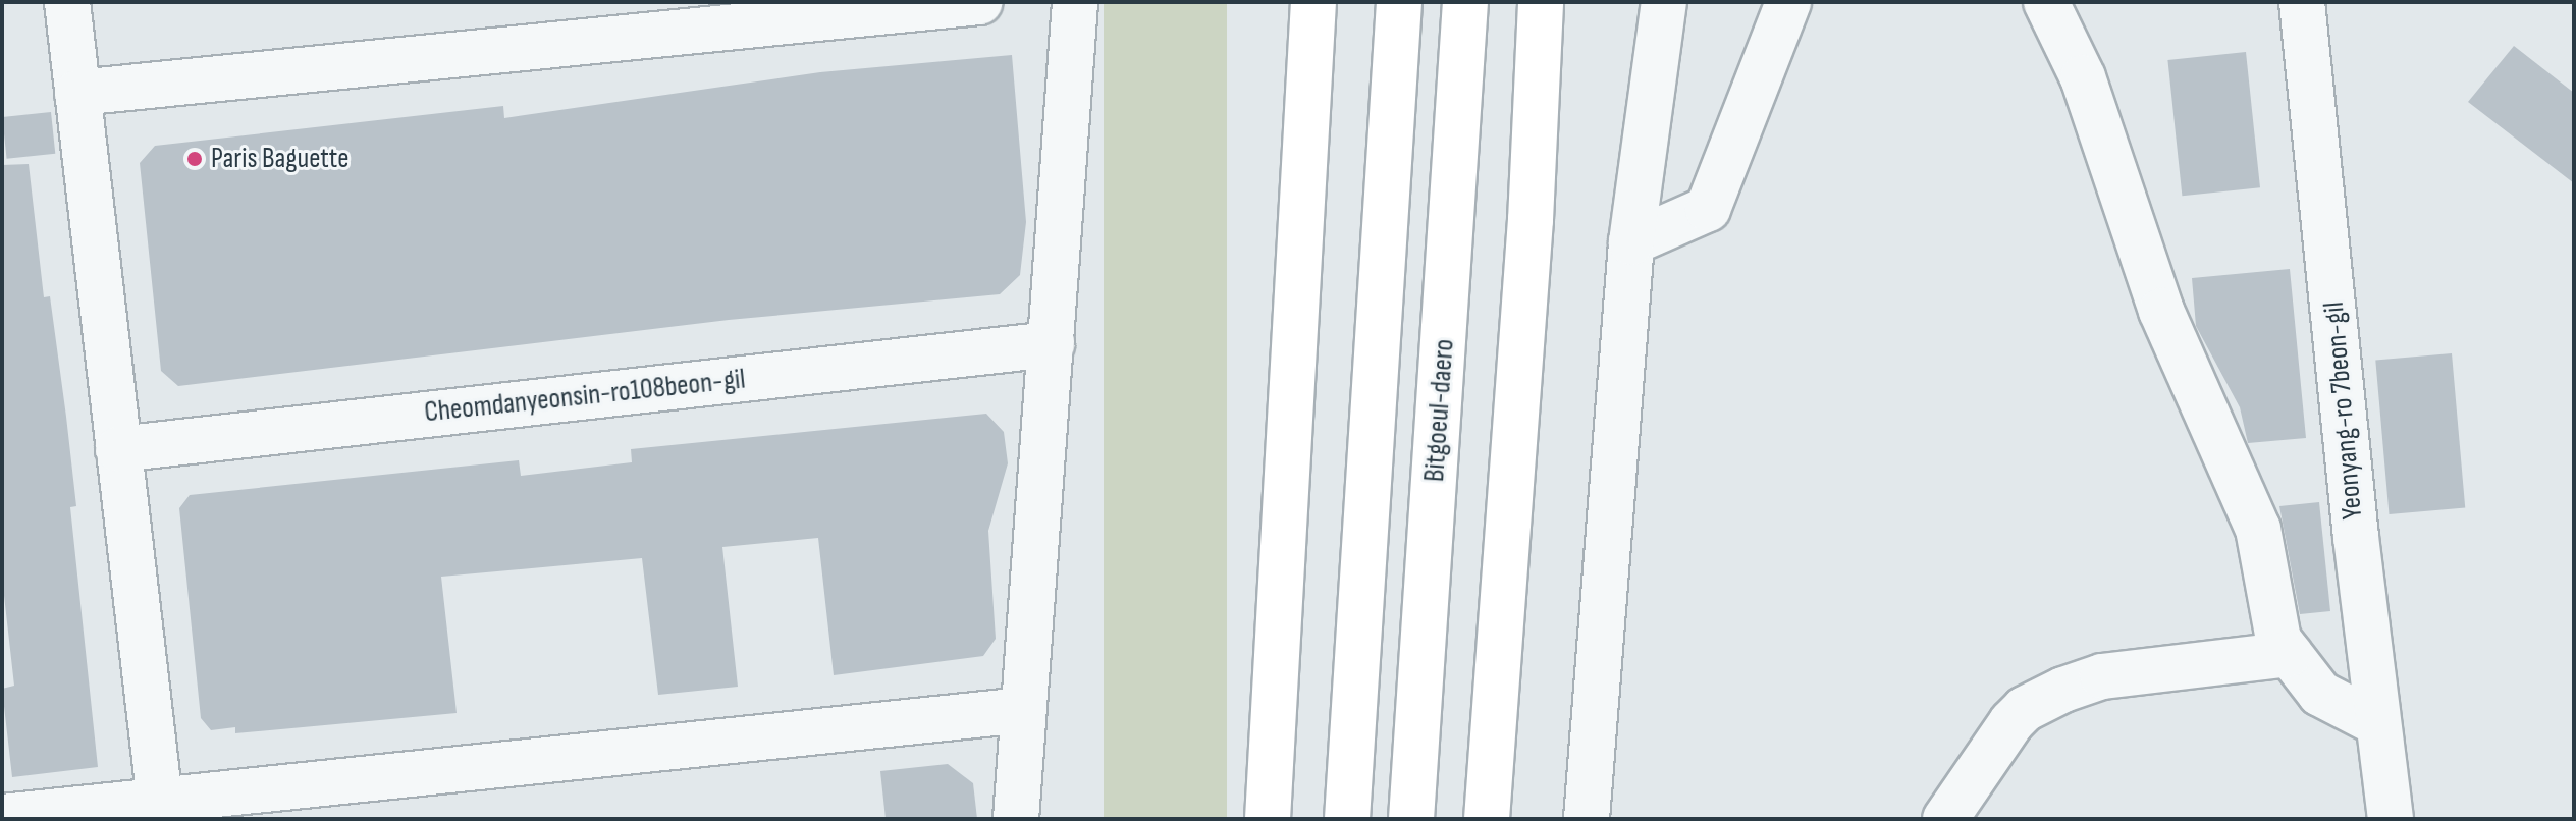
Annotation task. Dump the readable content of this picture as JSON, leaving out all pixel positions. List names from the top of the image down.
{
  "streets": {
    "main road": ["Bitgoeul-daero"],
    "street": ["Cheomdanyeonsin-ro108beon-gil", "Yeonyang-ro 7beon-gil"]
  },
  "places": ["Paris Baguette"]
}
